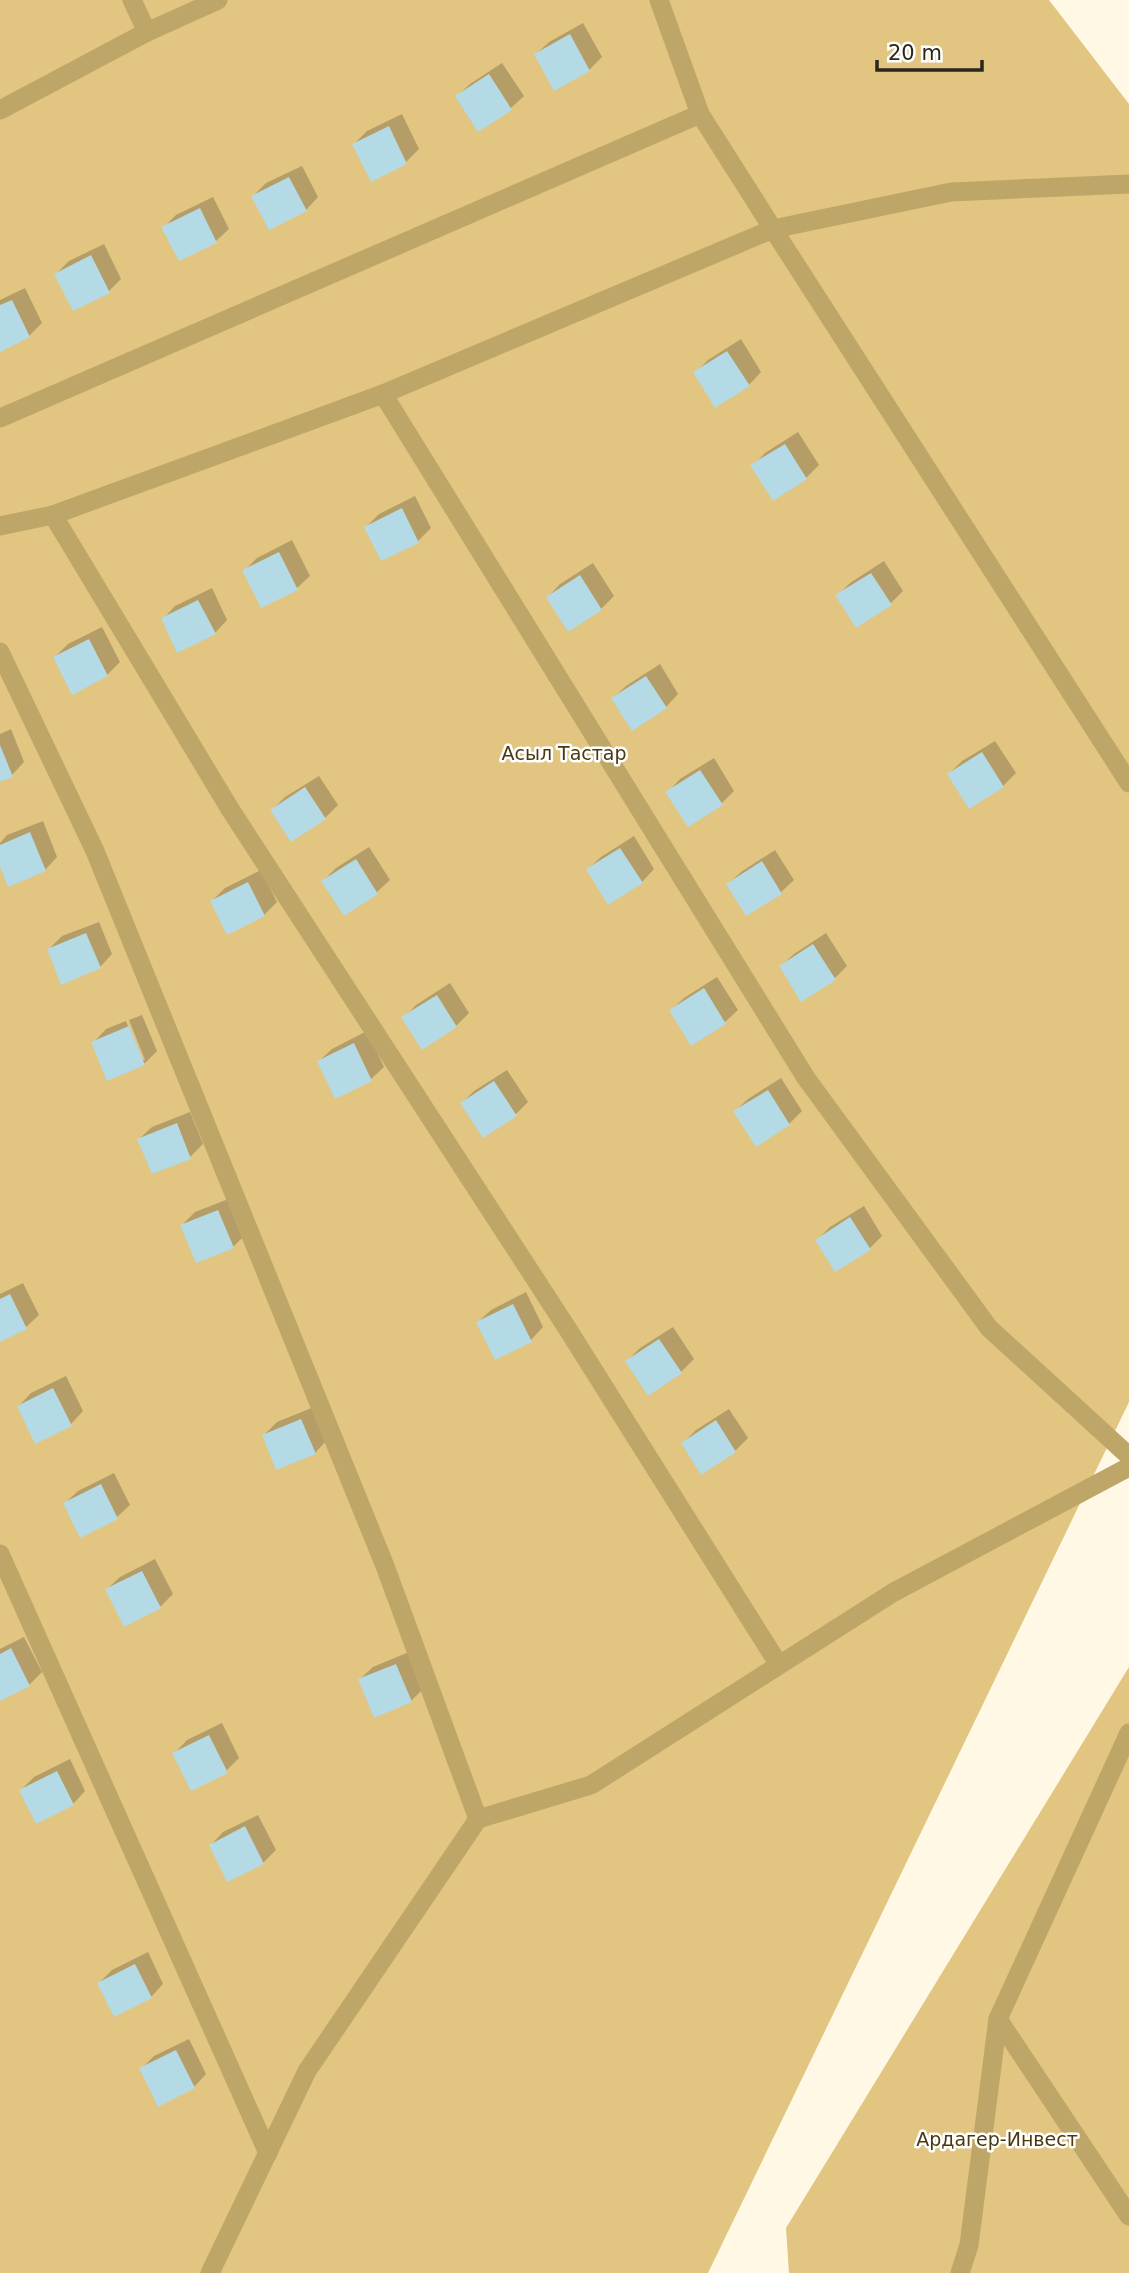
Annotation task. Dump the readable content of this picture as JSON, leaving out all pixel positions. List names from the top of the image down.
{
  "parks": ["Асыл Тастар", "Ардагер-Инвест"],
  "scale_bar": "20 m"
}
